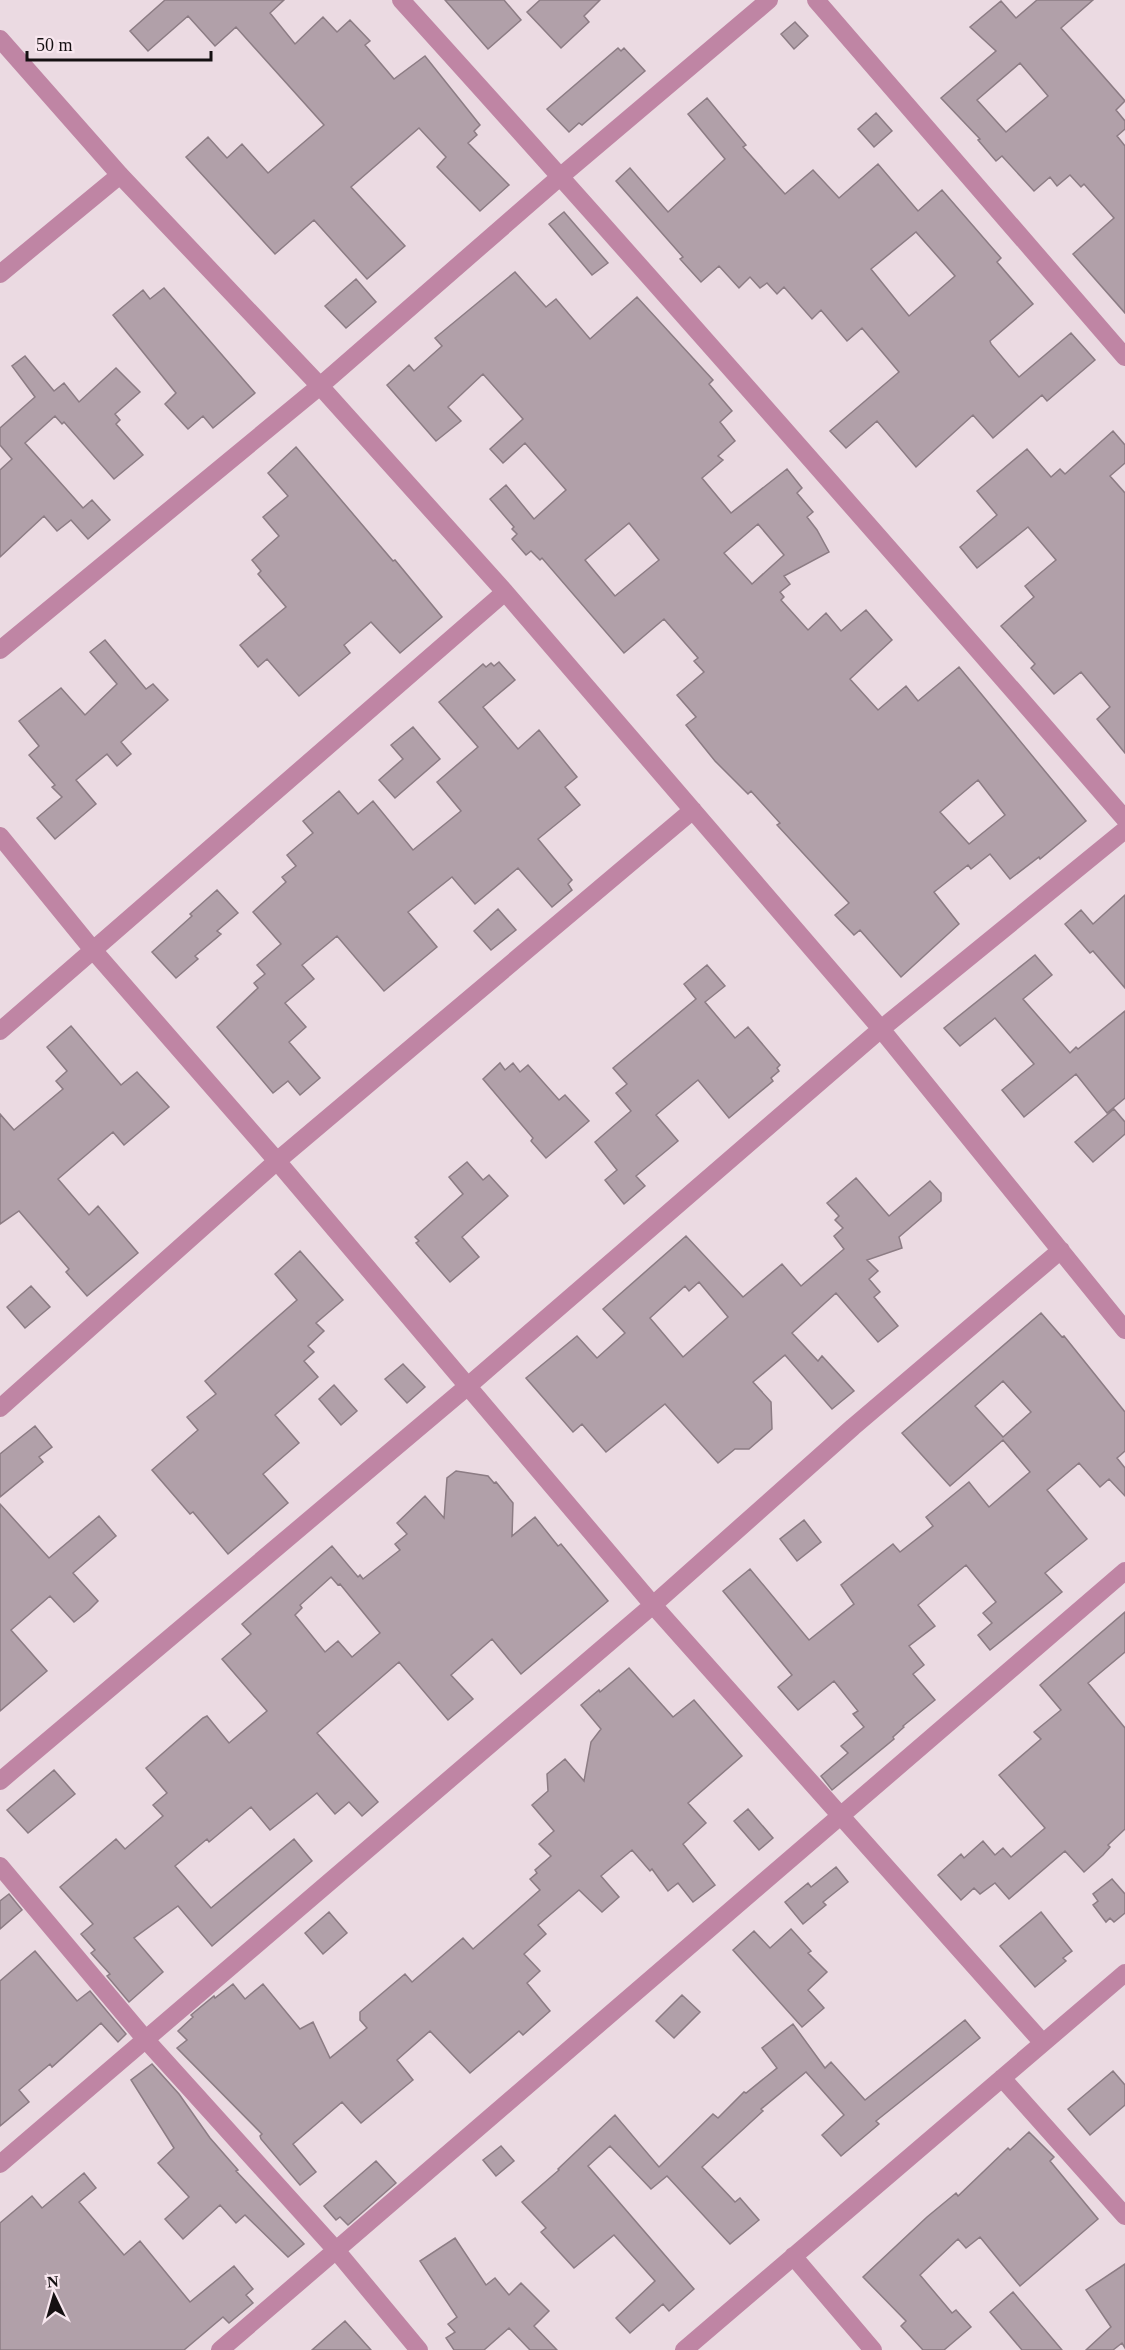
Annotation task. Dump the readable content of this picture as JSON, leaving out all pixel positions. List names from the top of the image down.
{
  "scale_bar": "50 m",
  "north": "top"
}
